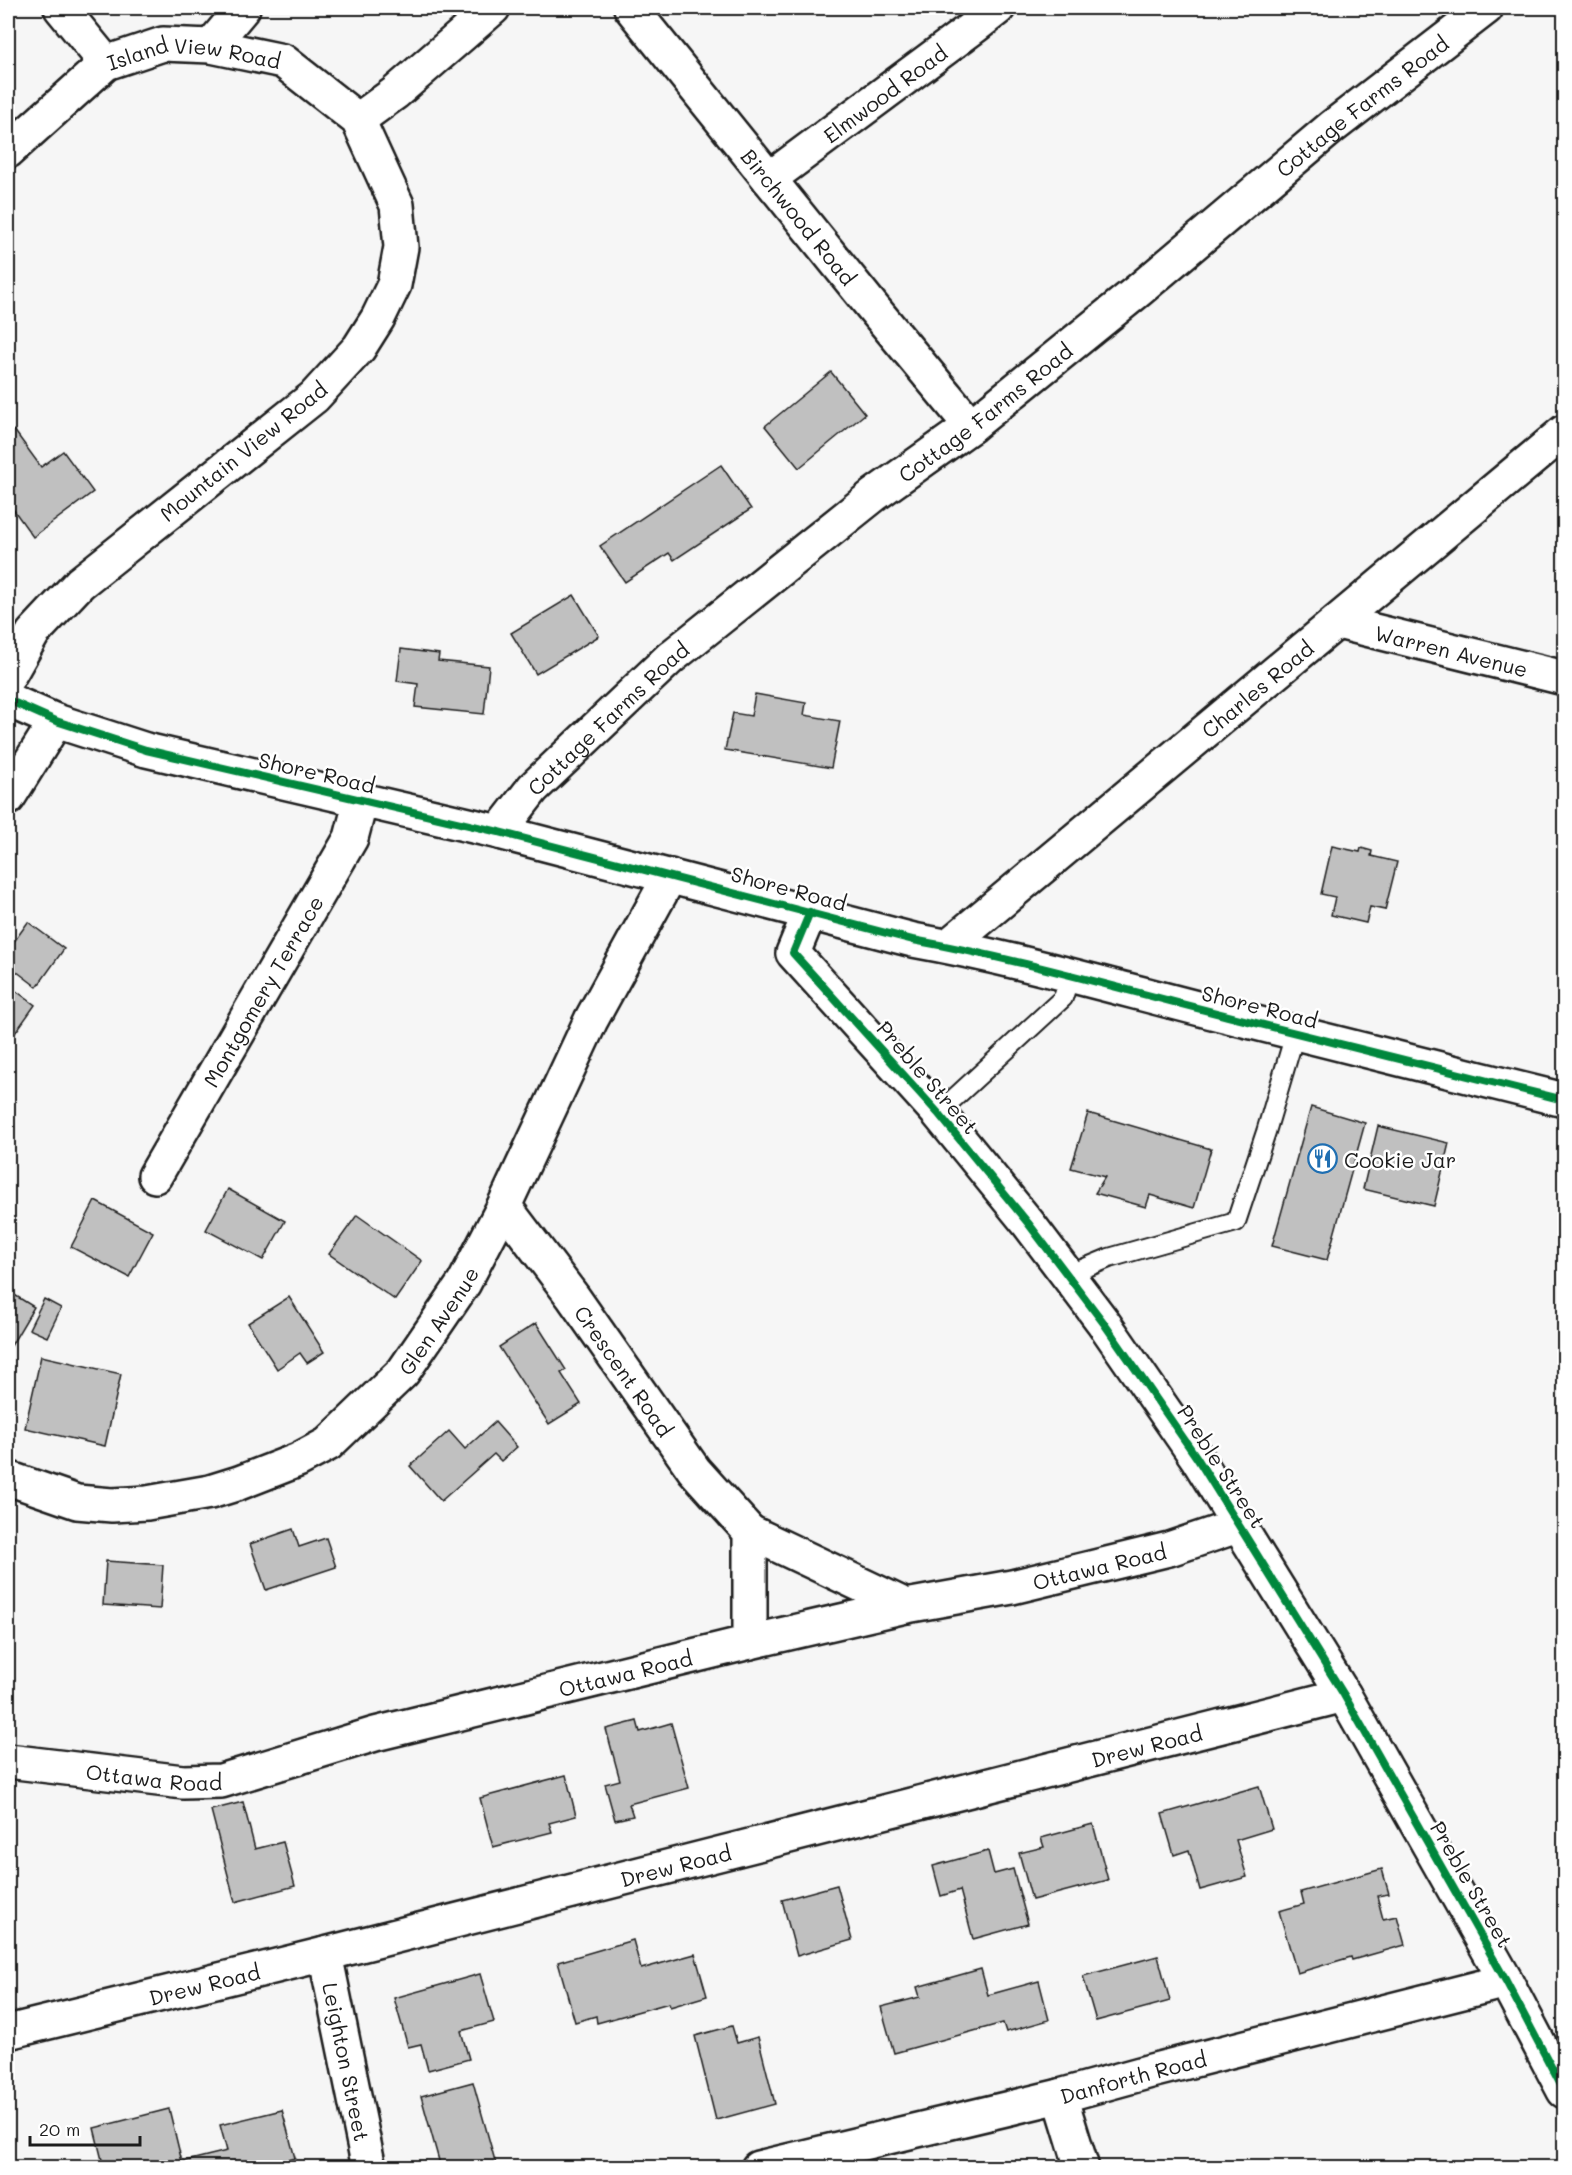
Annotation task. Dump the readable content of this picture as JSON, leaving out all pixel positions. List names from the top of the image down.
{
  "streets": {
    "street": [
      "Island View Road",
      "Elmwood Road",
      "Cottage Farms Road",
      "Birchwood Road",
      "Mountain View Road",
      "Warren Avenue",
      "Charles Road",
      "Shore Road",
      "Montgomery Terrace",
      "Preble Street",
      "Glen Avenue",
      "Crescent Road",
      "Ottawa Road",
      "Drew Road",
      "Leighton Street",
      "Danforth Road"
    ]
  },
  "crossings": [
    ["Island View Road", "Mountain View Road"],
    ["Elmwood Road", "Birchwood Road"],
    ["Cottage Farms Road", "Birchwood Road"],
    ["Cottage Farms Road", "Shore Road"],
    ["Warren Avenue", "Charles Road"],
    ["Charles Road", "Shore Road"],
    ["Shore Road", "Montgomery Terrace"],
    ["Shore Road", "Preble Street"],
    ["Shore Road", "Glen Avenue"],
    ["Preble Street", "Ottawa Road"],
    ["Preble Street", "Drew Road"],
    ["Preble Street", "Danforth Road"],
    ["Glen Avenue", "Crescent Road"],
    ["Crescent Road", "Ottawa Road"],
    ["Drew Road", "Leighton Street"]
  ],
  "places": {
    "restaurant": ["Cookie Jar"]
  },
  "scale_bar": "20 m"
}
